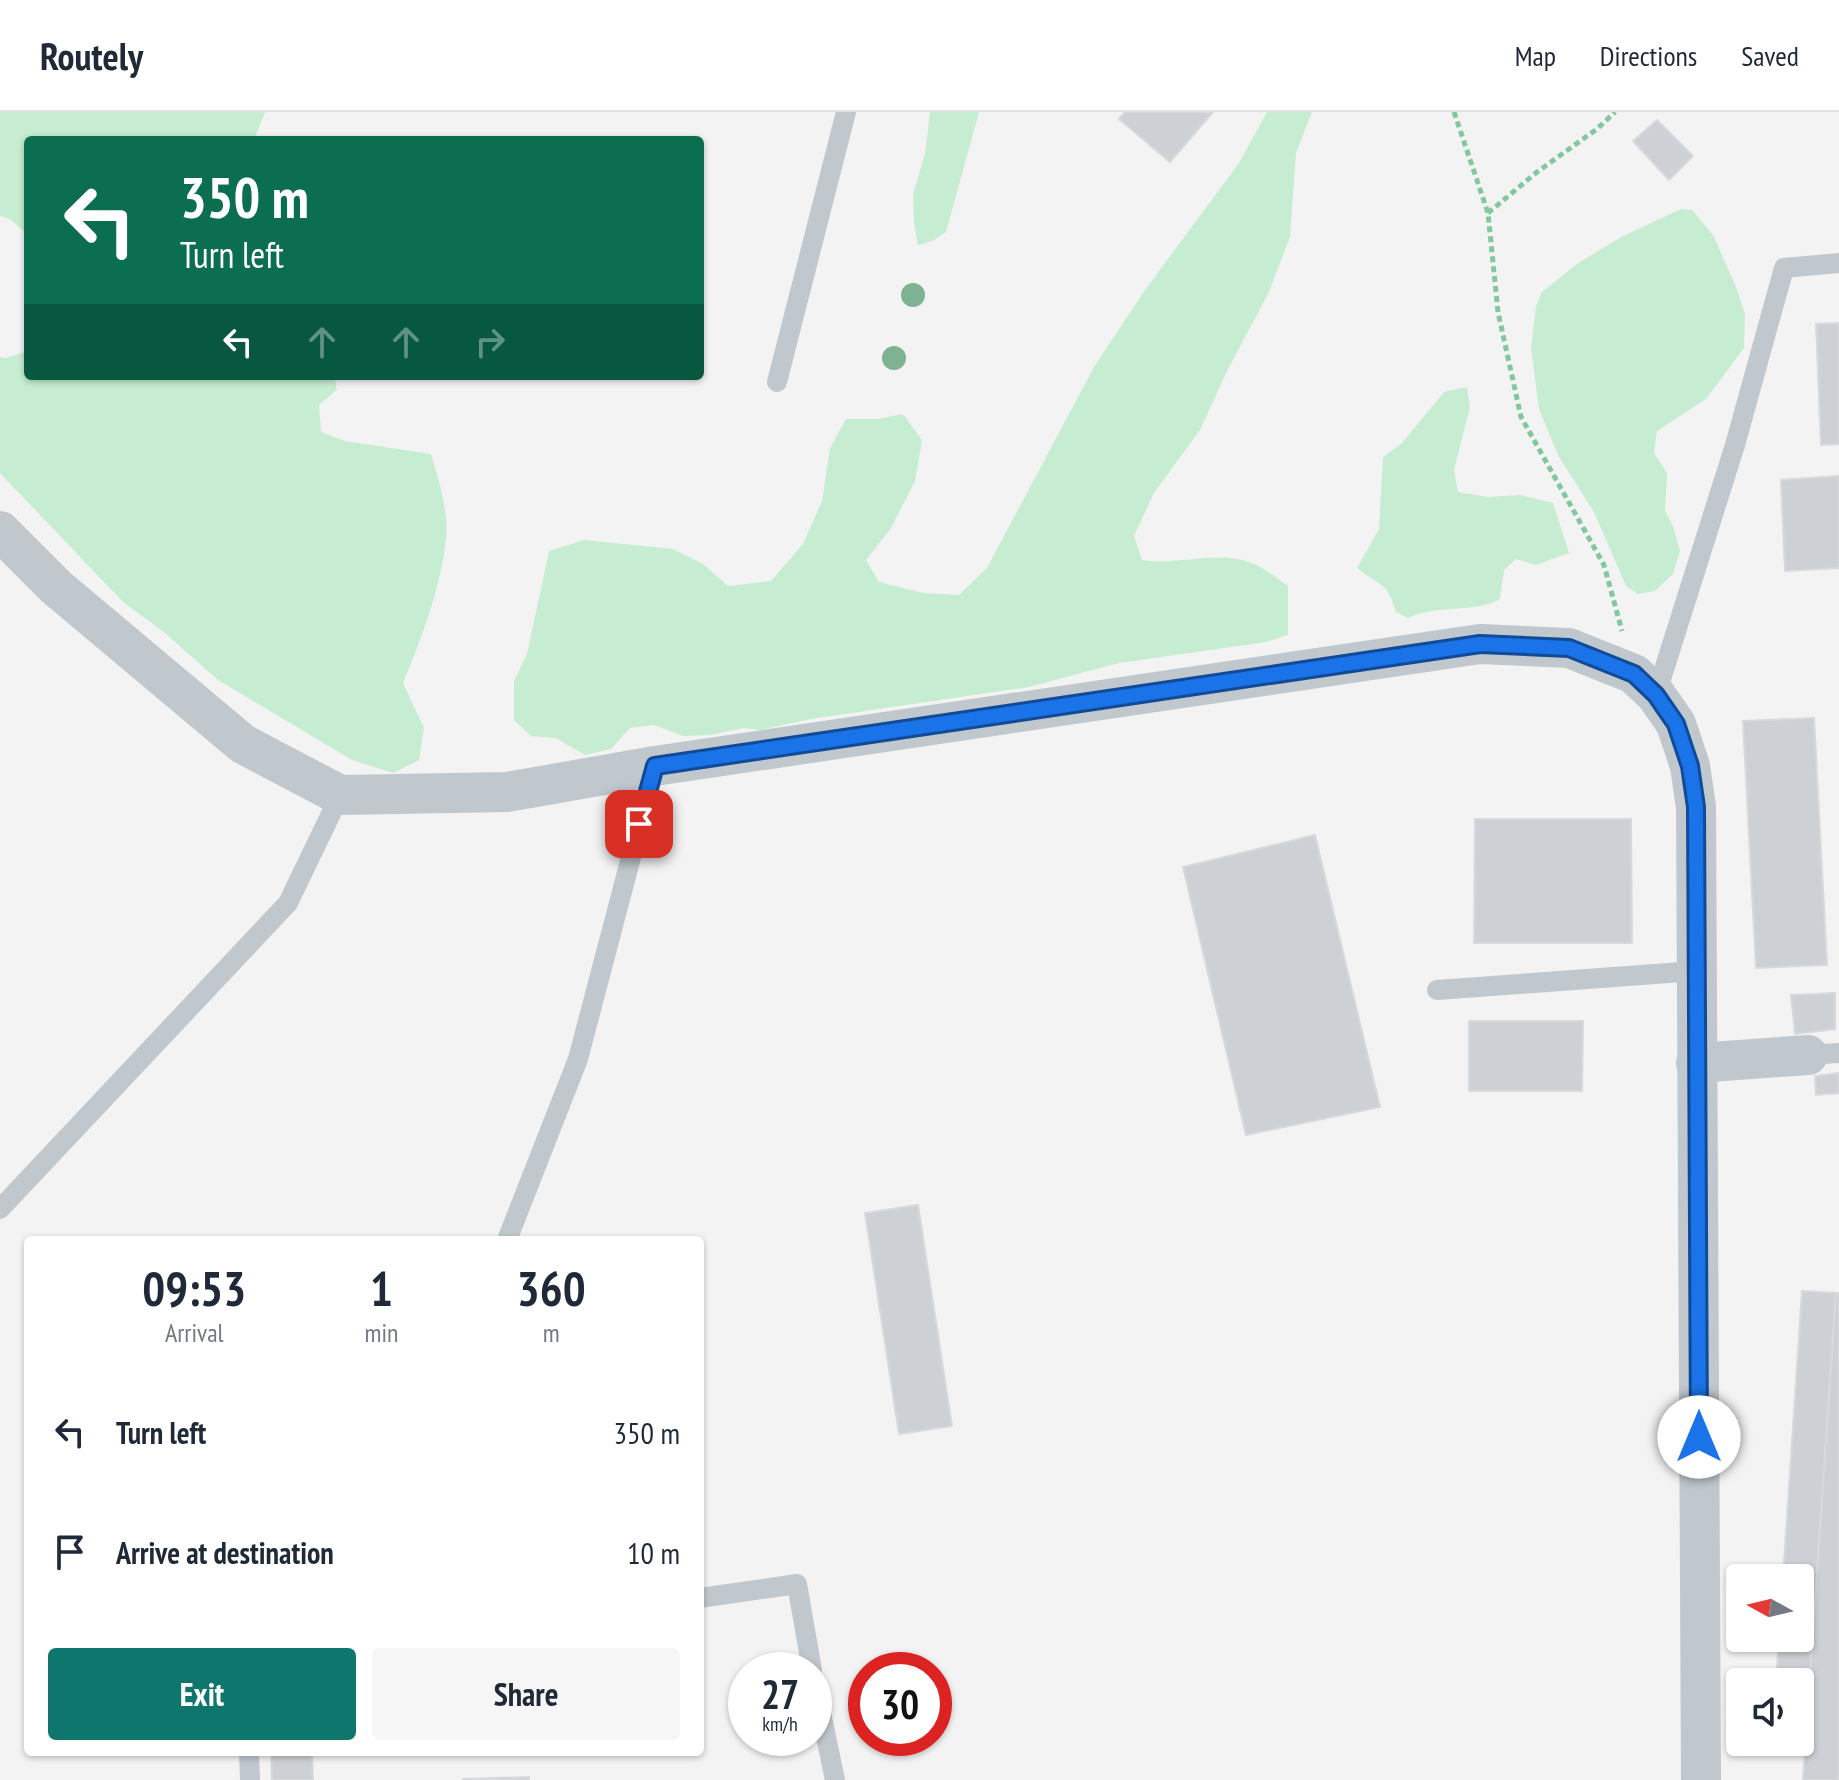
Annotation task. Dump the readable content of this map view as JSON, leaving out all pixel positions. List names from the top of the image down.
{
  "north": "left",
  "page": {
    "header": "Routely",
    "nav": ["Map", "Directions", "Saved"],
    "turn": ["350 m", "Turn left"],
    "eta": [
      "09:53",
      "Arrival",
      "1",
      "min",
      "360",
      "m"
    ],
    "list": [
      {
        "name": "Turn left",
        "value": "350 m"
      },
      {
        "name": "Arrive at destination",
        "value": "10 m"
      }
    ],
    "buttons": ["Exit", "Share"],
    "speed": "27 km/h",
    "limit": "30"
  }
}
